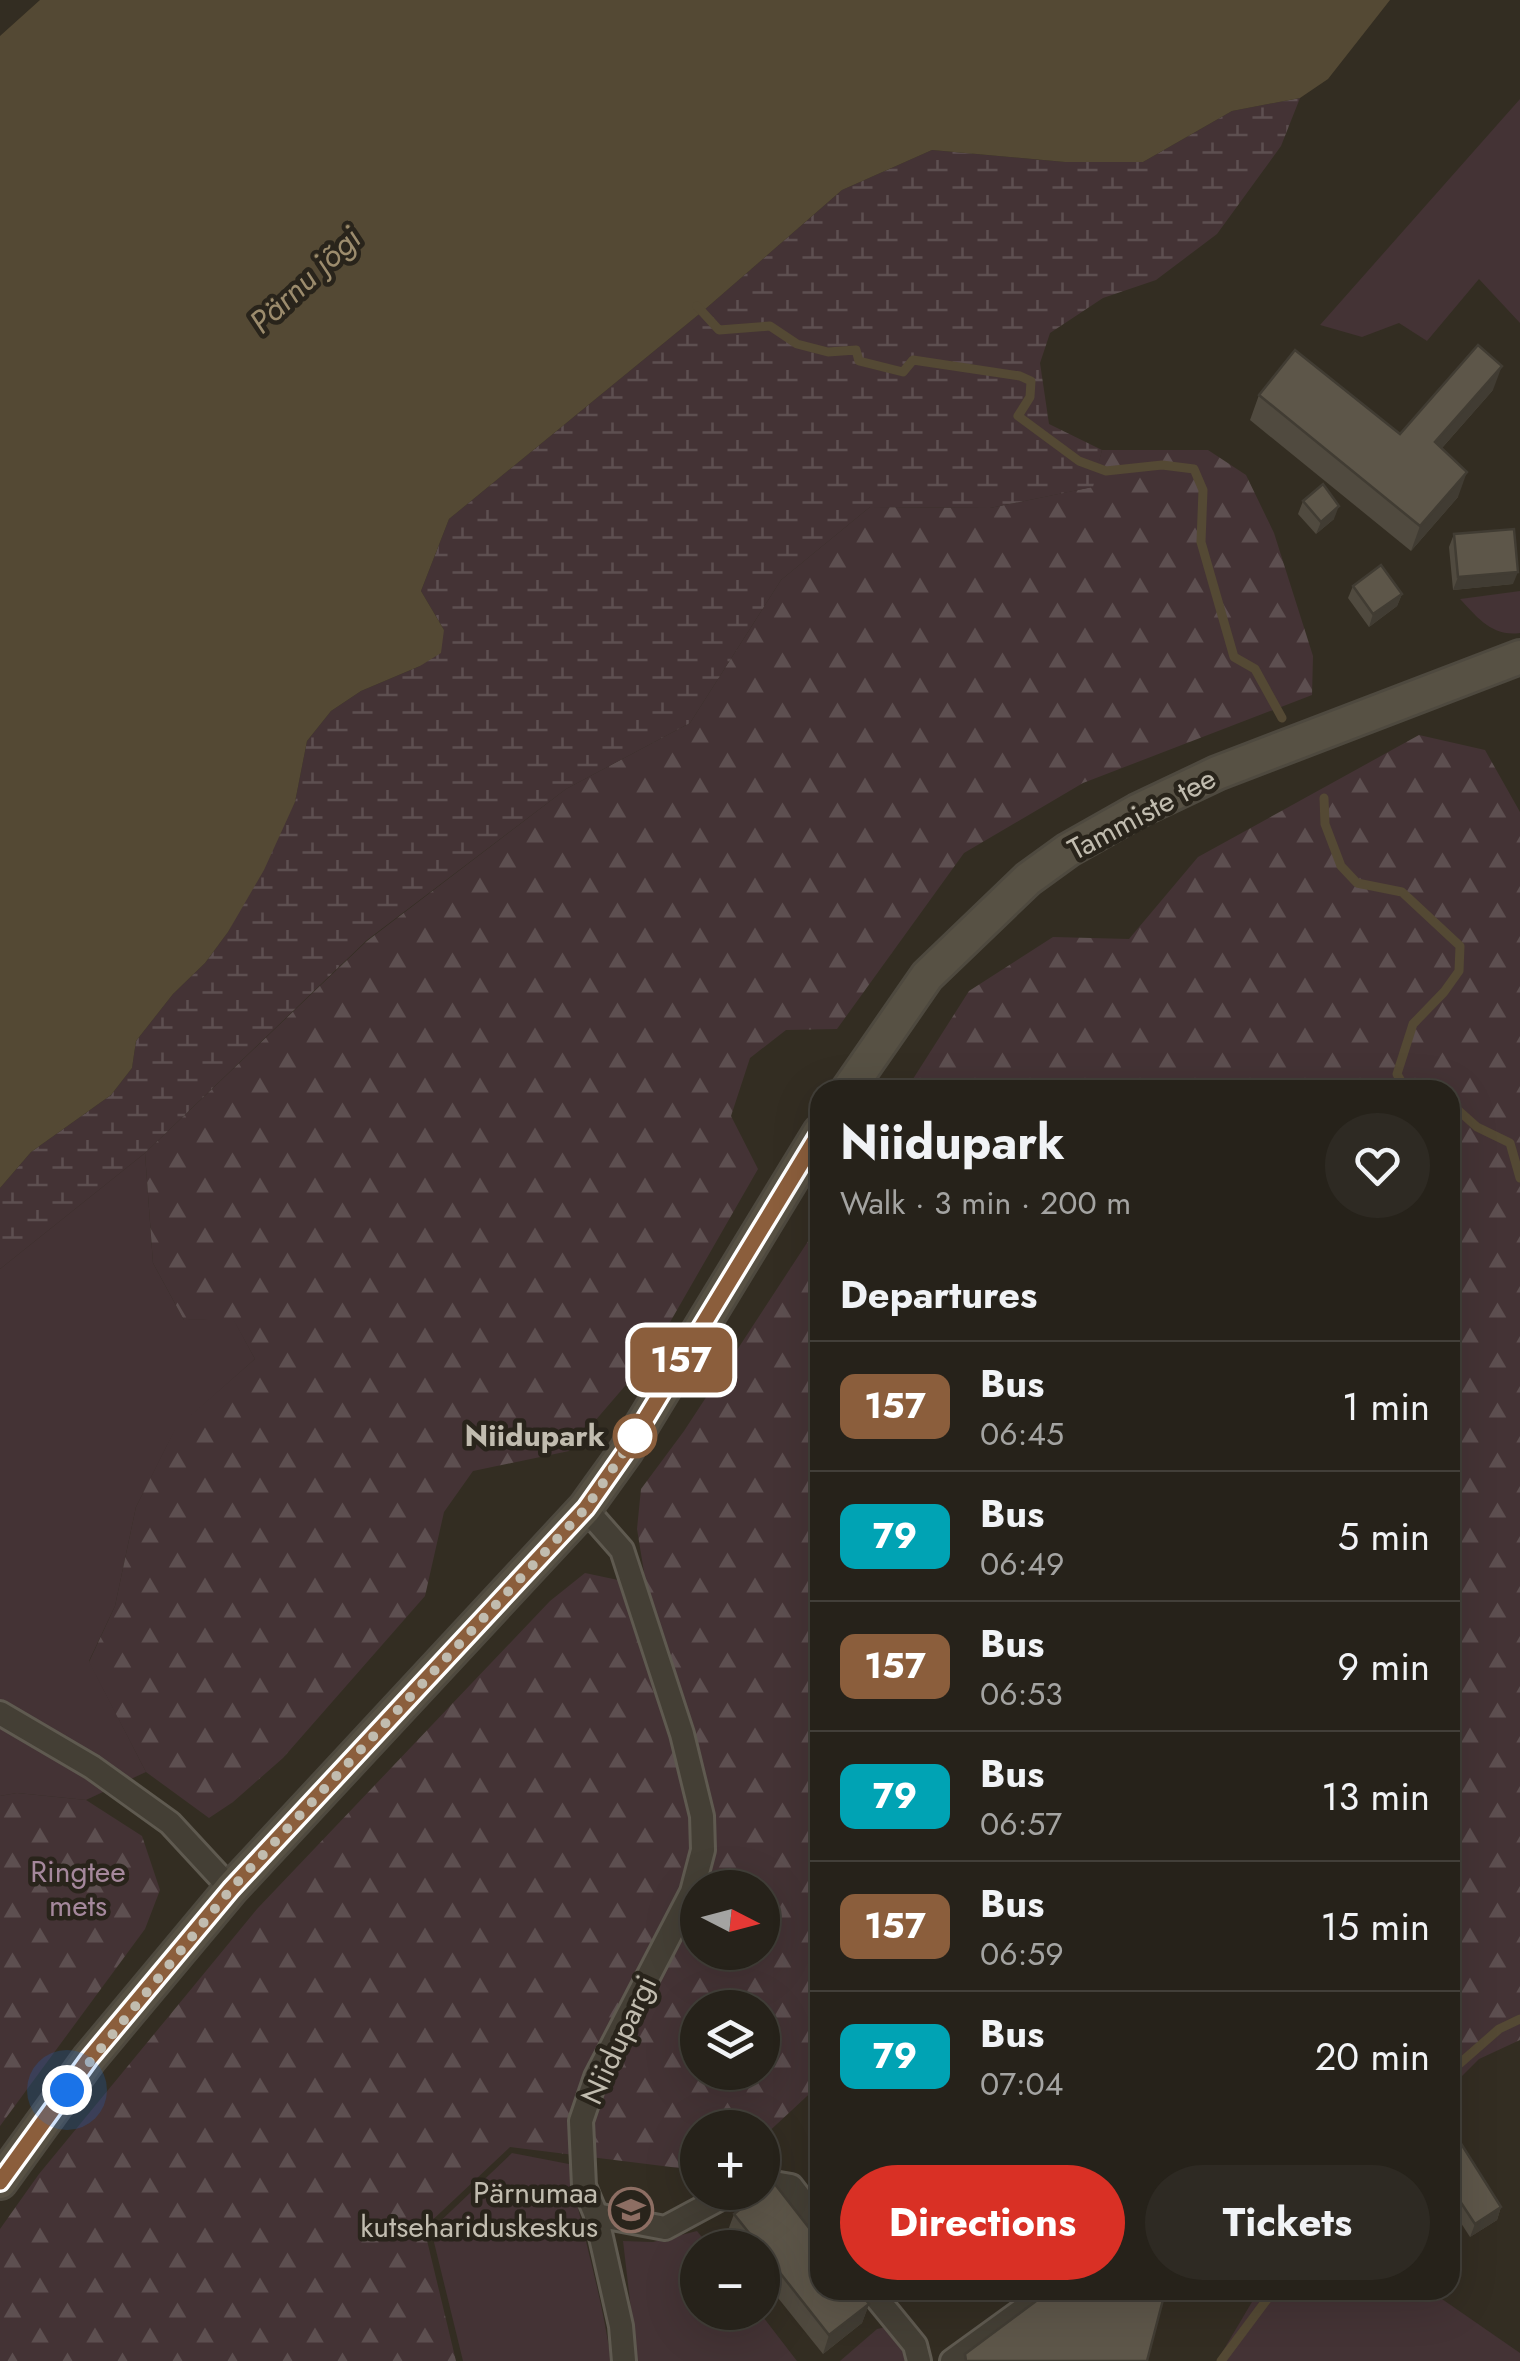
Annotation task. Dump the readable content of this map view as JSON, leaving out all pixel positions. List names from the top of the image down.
{
  "streets": {
    "main road": ["Tammiste tee"],
    "street": ["Niidupargi"]
  },
  "water": ["Pärnu jõgi"],
  "parks": ["Ringtee mets"],
  "places": {
    "other": ["Niidupark"],
    "school or university": ["Pärnumaa kutsehariduskeskus"]
  },
  "lines": ["bus line 157"],
  "north": "right",
  "page": {
    "on_map": "157",
    "heading": [
      ["Niidupark", "Walk · 3 min · 200 m"],
      "Departures"
    ],
    "list": [
      {
        "mark": "157",
        "name": "Bus",
        "note": "06:45",
        "value": "1 min"
      },
      {
        "mark": "79",
        "name": "Bus",
        "note": "06:49",
        "value": "5 min"
      },
      {
        "mark": "157",
        "name": "Bus",
        "note": "06:53",
        "value": "9 min"
      },
      {
        "mark": "79",
        "name": "Bus",
        "note": "06:57",
        "value": "13 min"
      },
      {
        "mark": "157",
        "name": "Bus",
        "note": "06:59",
        "value": "15 min"
      },
      {
        "mark": "79",
        "name": "Bus",
        "note": "07:04",
        "value": "20 min"
      }
    ],
    "map_buttons": ["+", "−"],
    "buttons": ["Directions", "Tickets"]
  }
}
